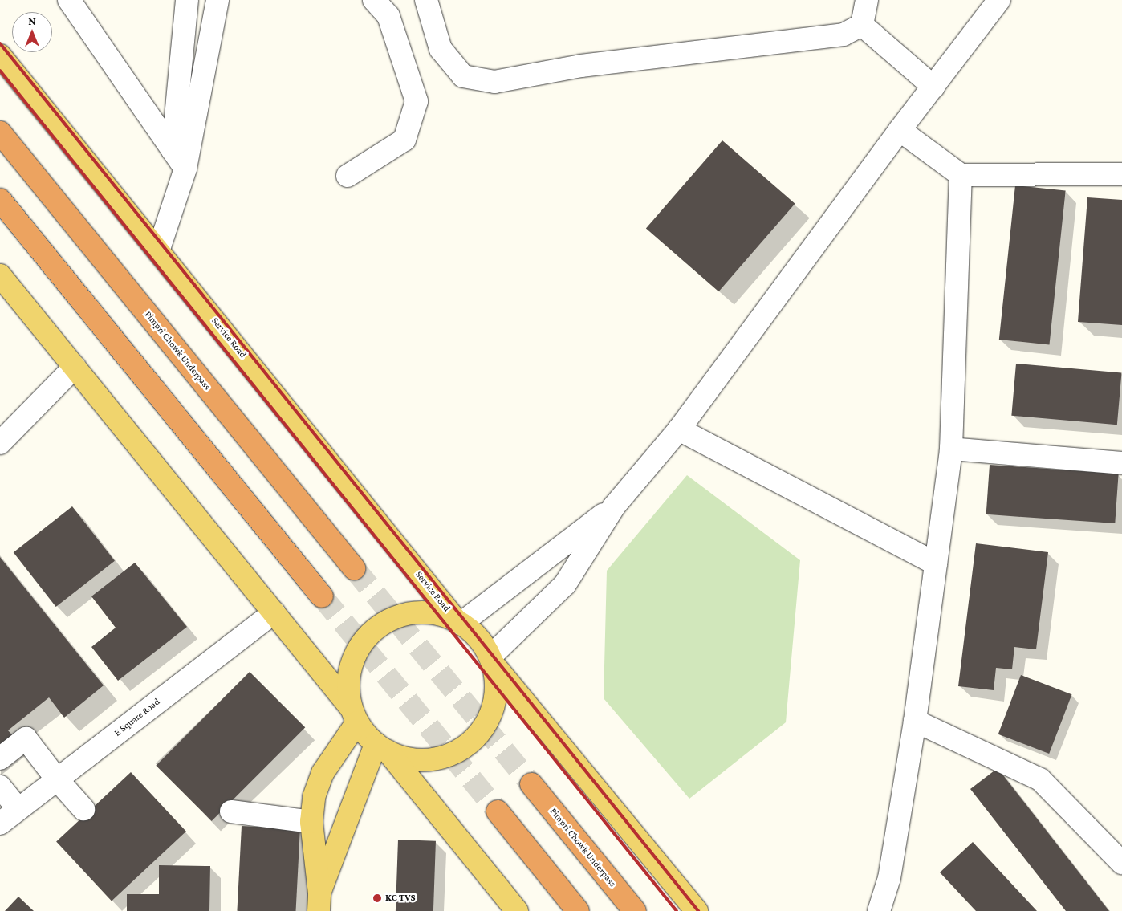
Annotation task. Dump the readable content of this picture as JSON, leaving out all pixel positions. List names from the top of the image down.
{
  "streets": {
    "highway": ["Pimpri Chowk Underpass"],
    "main road": ["Service Road"],
    "street": ["E Square Road"]
  },
  "places": ["KC TVS"],
  "north": "top"
}
